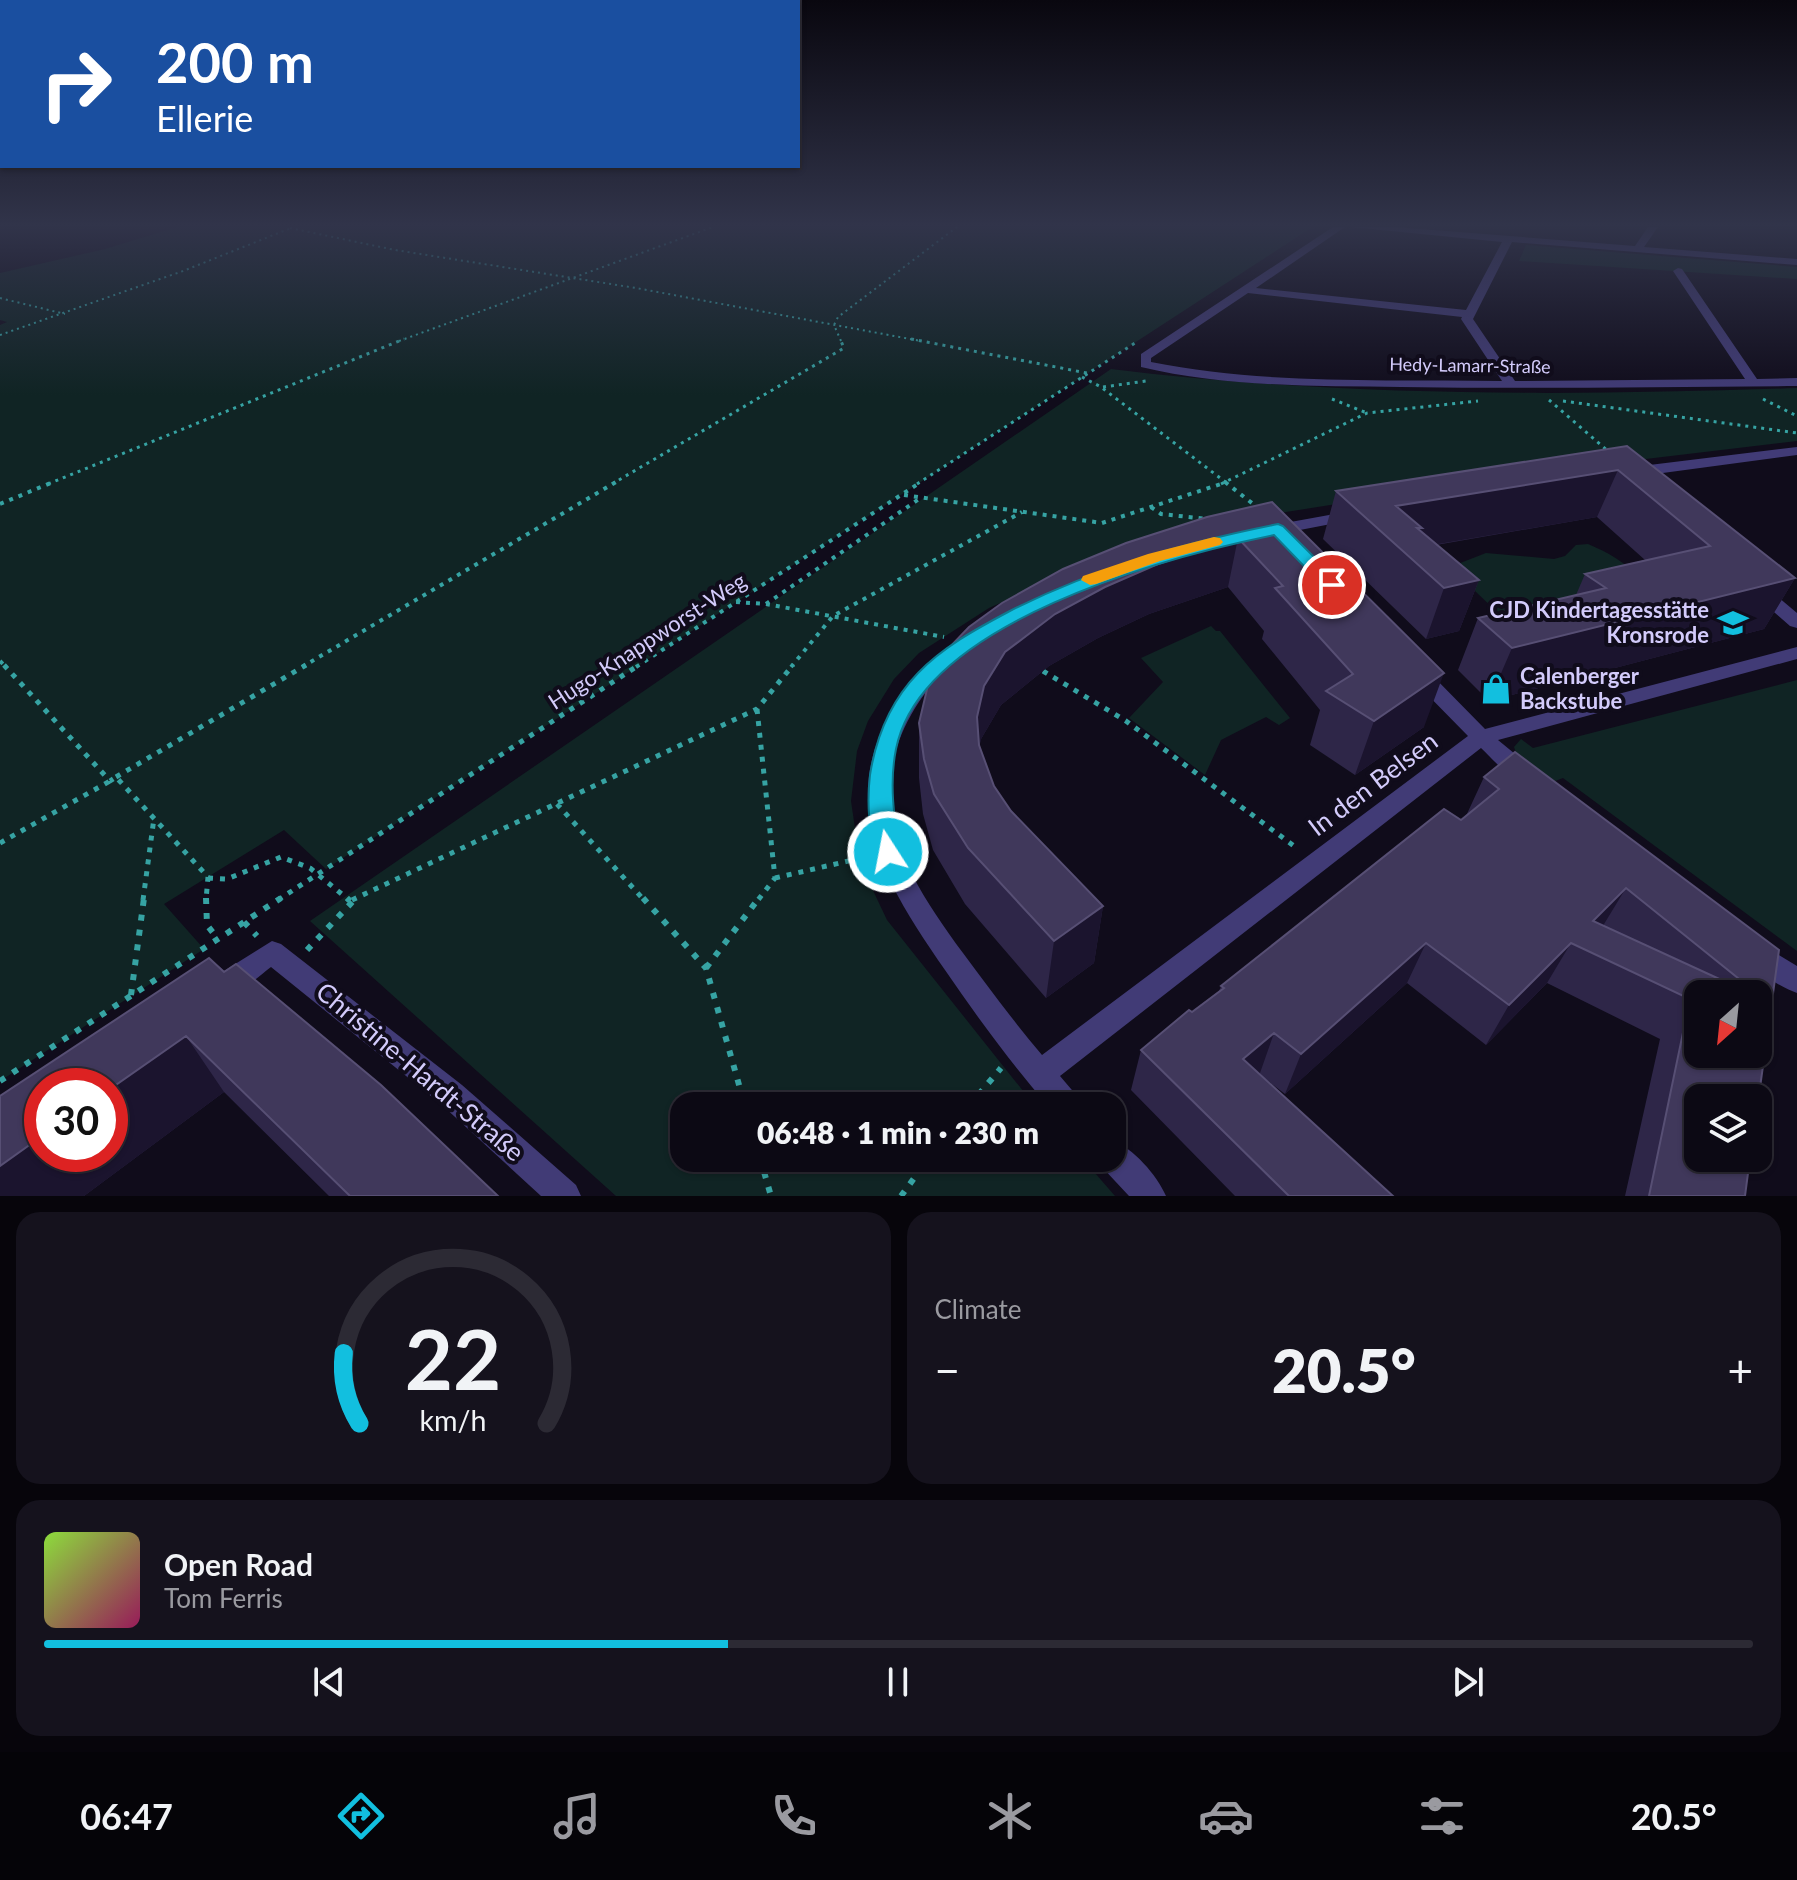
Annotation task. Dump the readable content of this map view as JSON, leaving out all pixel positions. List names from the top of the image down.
{
  "streets": {
    "street": ["Hedy-Lamarr-Straße", "In den Belsen", "Christine-Hardt-Straße"],
    "path": ["Hugo-Knappworst-Weg"]
  },
  "places": {
    "school or university": ["CJD Kindertagesstätte Kronsrode"],
    "shop": ["Calenberger Backstube"]
  },
  "north": "bottom left",
  "page": {
    "turn": ["200 m", "Ellerie"],
    "limit": "30",
    "trip": "06:48 · 1 min · 230 m",
    "tile": "Climate",
    "heat": ["−", "20.5°", "+"],
    "song": ["Open Road", "Tom Ferris"],
    "tabs": ["06:47", "20.5°"],
    "gauge": ["22", "km/h"]
  }
}
